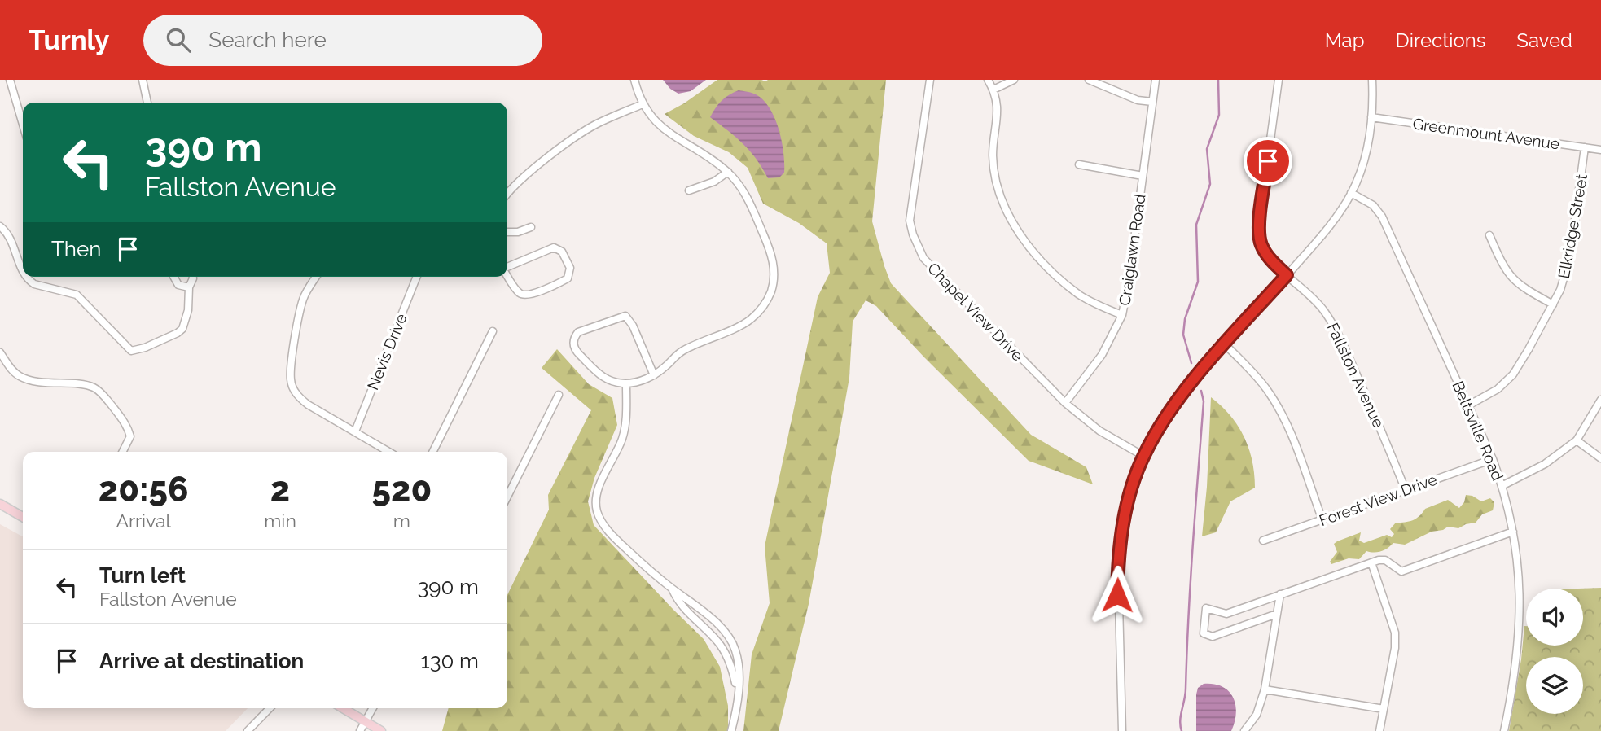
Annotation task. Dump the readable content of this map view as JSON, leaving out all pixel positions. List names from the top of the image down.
{
  "streets": {
    "street": [
      "Greenmount Avenue",
      "Elkridge Street",
      "Craiglawn Road",
      "Chapel View Drive",
      "Nevis Drive",
      "Fallston Avenue",
      "Beltsville Road",
      "Forest View Drive"
    ]
  },
  "crossings": [
    ["Greenmount Avenue", "Elkridge Street"],
    ["Elkridge Street", "Beltsville Road"],
    ["Craiglawn Road", "Chapel View Drive"],
    ["Fallston Avenue", "Forest View Drive"],
    ["Beltsville Road", "Forest View Drive"]
  ],
  "page": {
    "header": "Turnly",
    "search": "Search here",
    "nav": ["Map", "Directions", "Saved"],
    "turn": ["390 m", "Fallston Avenue"],
    "then": "Then",
    "eta": [
      "20:56",
      "Arrival",
      "2",
      "min",
      "520",
      "m"
    ],
    "list": [
      {
        "name": "Turn left",
        "note": "Fallston Avenue",
        "value": "390 m"
      },
      {
        "name": "Arrive at destination",
        "value": "130 m"
      }
    ]
  }
}
